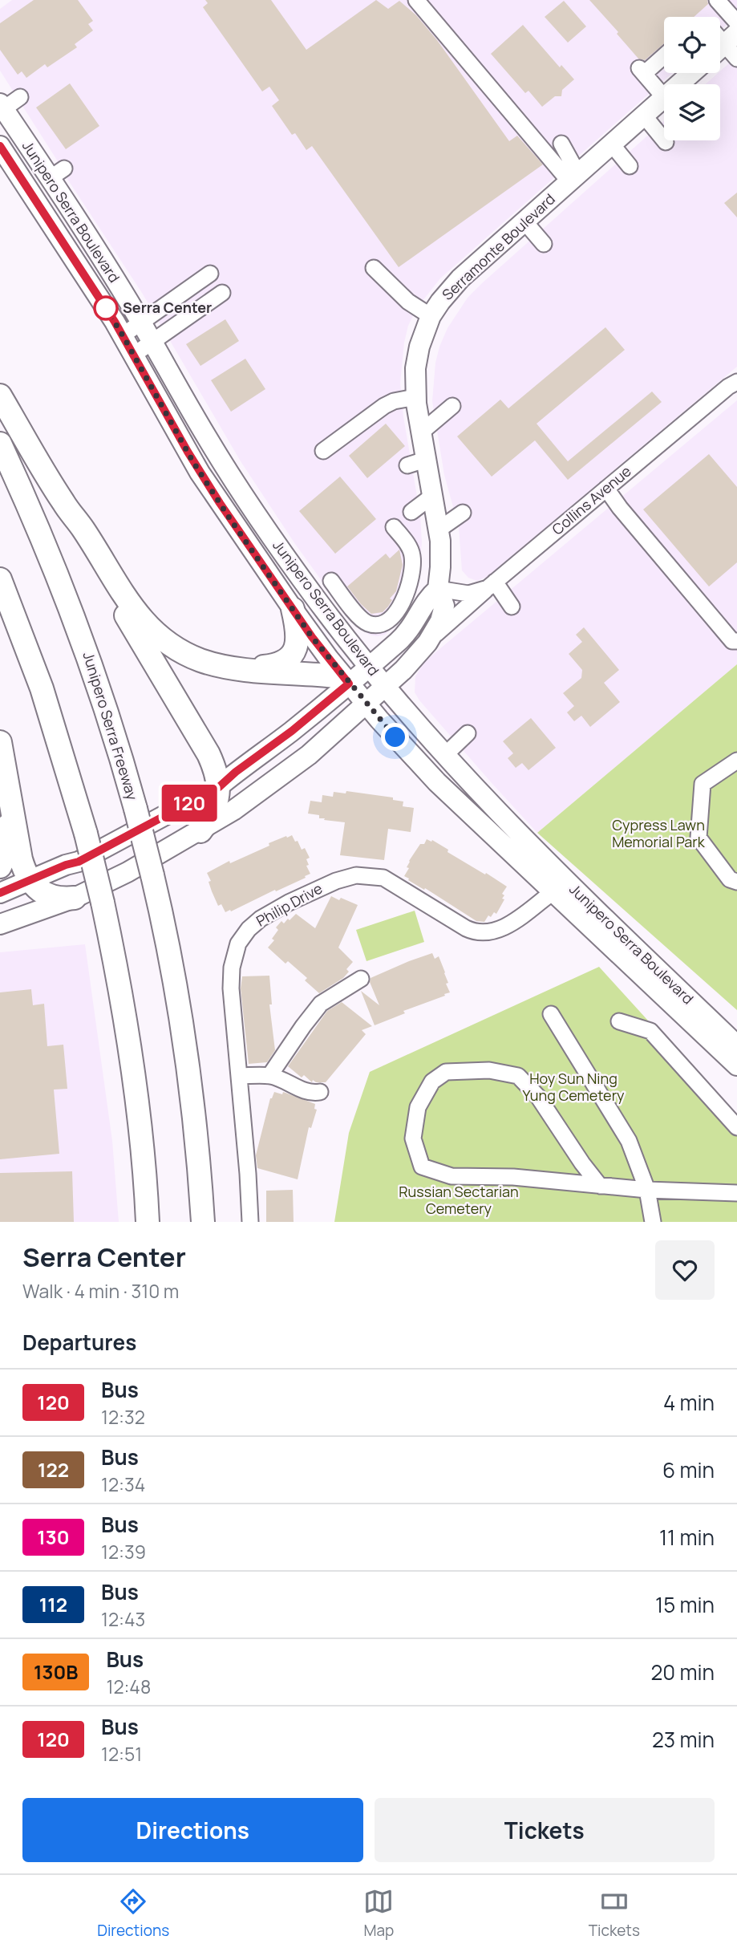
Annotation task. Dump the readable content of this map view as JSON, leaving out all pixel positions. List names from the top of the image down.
{
  "streets": {
    "highway": ["Junipero Serra Freeway"],
    "main road": ["Junipero Serra Boulevard", "Serramonte Boulevard"],
    "street": ["Collins Avenue", "Philip Drive"]
  },
  "crossings": [
    ["Junipero Serra Boulevard", "Serramonte Boulevard"],
    ["Junipero Serra Boulevard", "Philip Drive"],
    ["Serramonte Boulevard", "Collins Avenue"]
  ],
  "parks": ["Cypress Lawn Memorial Park", "Hoy Sun Ning Yung Cemetery", "Russian Sectarian Cemetery"],
  "places": ["Serra Center"],
  "lines": ["bus line 120"],
  "page": {
    "on_map": "120",
    "heading": [
      ["Serra Center", "Walk · 4 min · 310 m"],
      "Departures"
    ],
    "list": [
      {
        "mark": "120",
        "name": "Bus",
        "note": "12:32",
        "value": "4 min"
      },
      {
        "mark": "122",
        "name": "Bus",
        "note": "12:34",
        "value": "6 min"
      },
      {
        "mark": "130",
        "name": "Bus",
        "note": "12:39",
        "value": "11 min"
      },
      {
        "mark": "112",
        "name": "Bus",
        "note": "12:43",
        "value": "15 min"
      },
      {
        "mark": "130B",
        "name": "Bus",
        "note": "12:48",
        "value": "20 min"
      },
      {
        "mark": "120",
        "name": "Bus",
        "note": "12:51",
        "value": "23 min"
      }
    ],
    "buttons": ["Directions", "Tickets"],
    "tabs": ["Directions", "Map", "Tickets"]
  }
}
